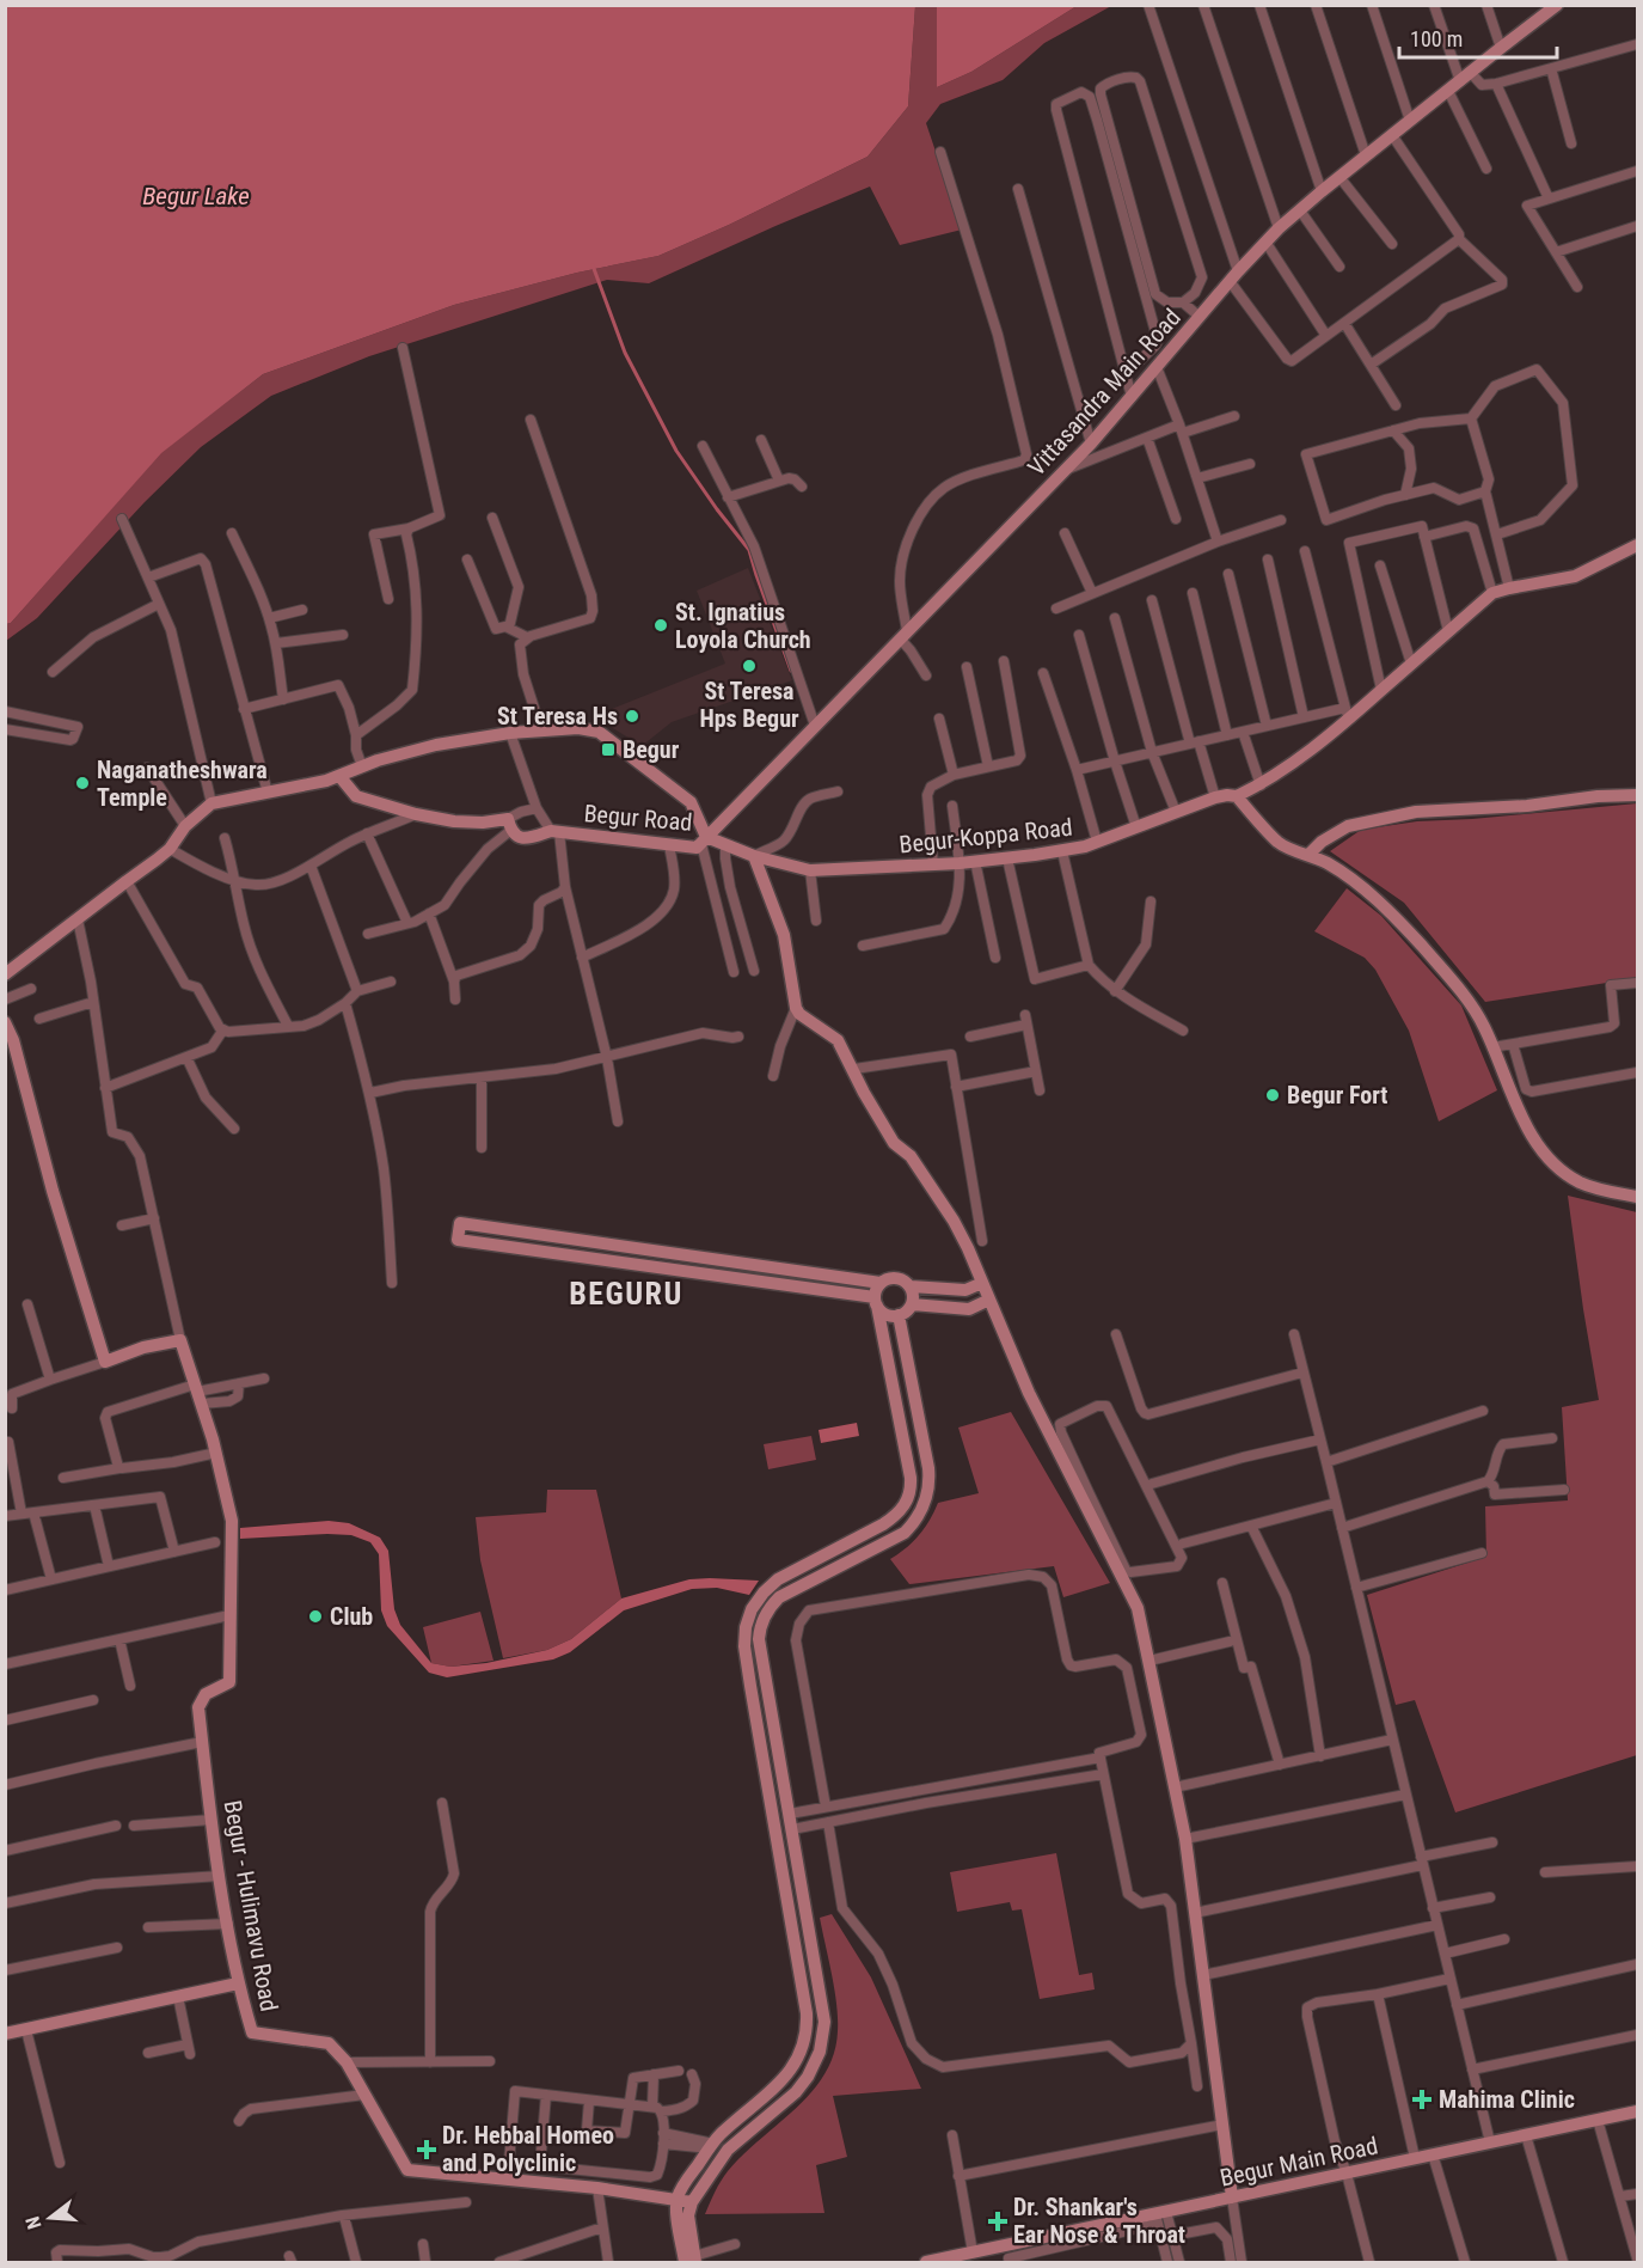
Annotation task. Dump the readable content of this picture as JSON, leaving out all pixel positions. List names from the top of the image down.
{
  "streets": {
    "street": [
      "Vittasandra Main Road",
      "Begur Road",
      "Begur-Koppa Road",
      "Begur - Hulimavu Road",
      "Begur Main Road"
    ]
  },
  "crossings": [
    ["Vittasandra Main Road", "Begur Road"],
    ["Vittasandra Main Road", "Begur-Koppa Road"],
    ["Begur Road", "Begur-Koppa Road"]
  ],
  "districts": ["BEGURU"],
  "water": ["Begur Lake"],
  "places": {
    "other": [
      "St. Ignatius Loyola Church",
      "St Teresa Hps Begur",
      "St Teresa Hs",
      "Naganatheshwara Temple",
      "Begur Fort",
      "Club"
    ],
    "transit": ["Begur"],
    "health": ["Mahima Clinic", "Dr. Hebbal Homeo and Polyclinic", "Dr. Shankar's Ear Nose & Throat"]
  },
  "scale_bar": "100 m",
  "north": "left"
}
